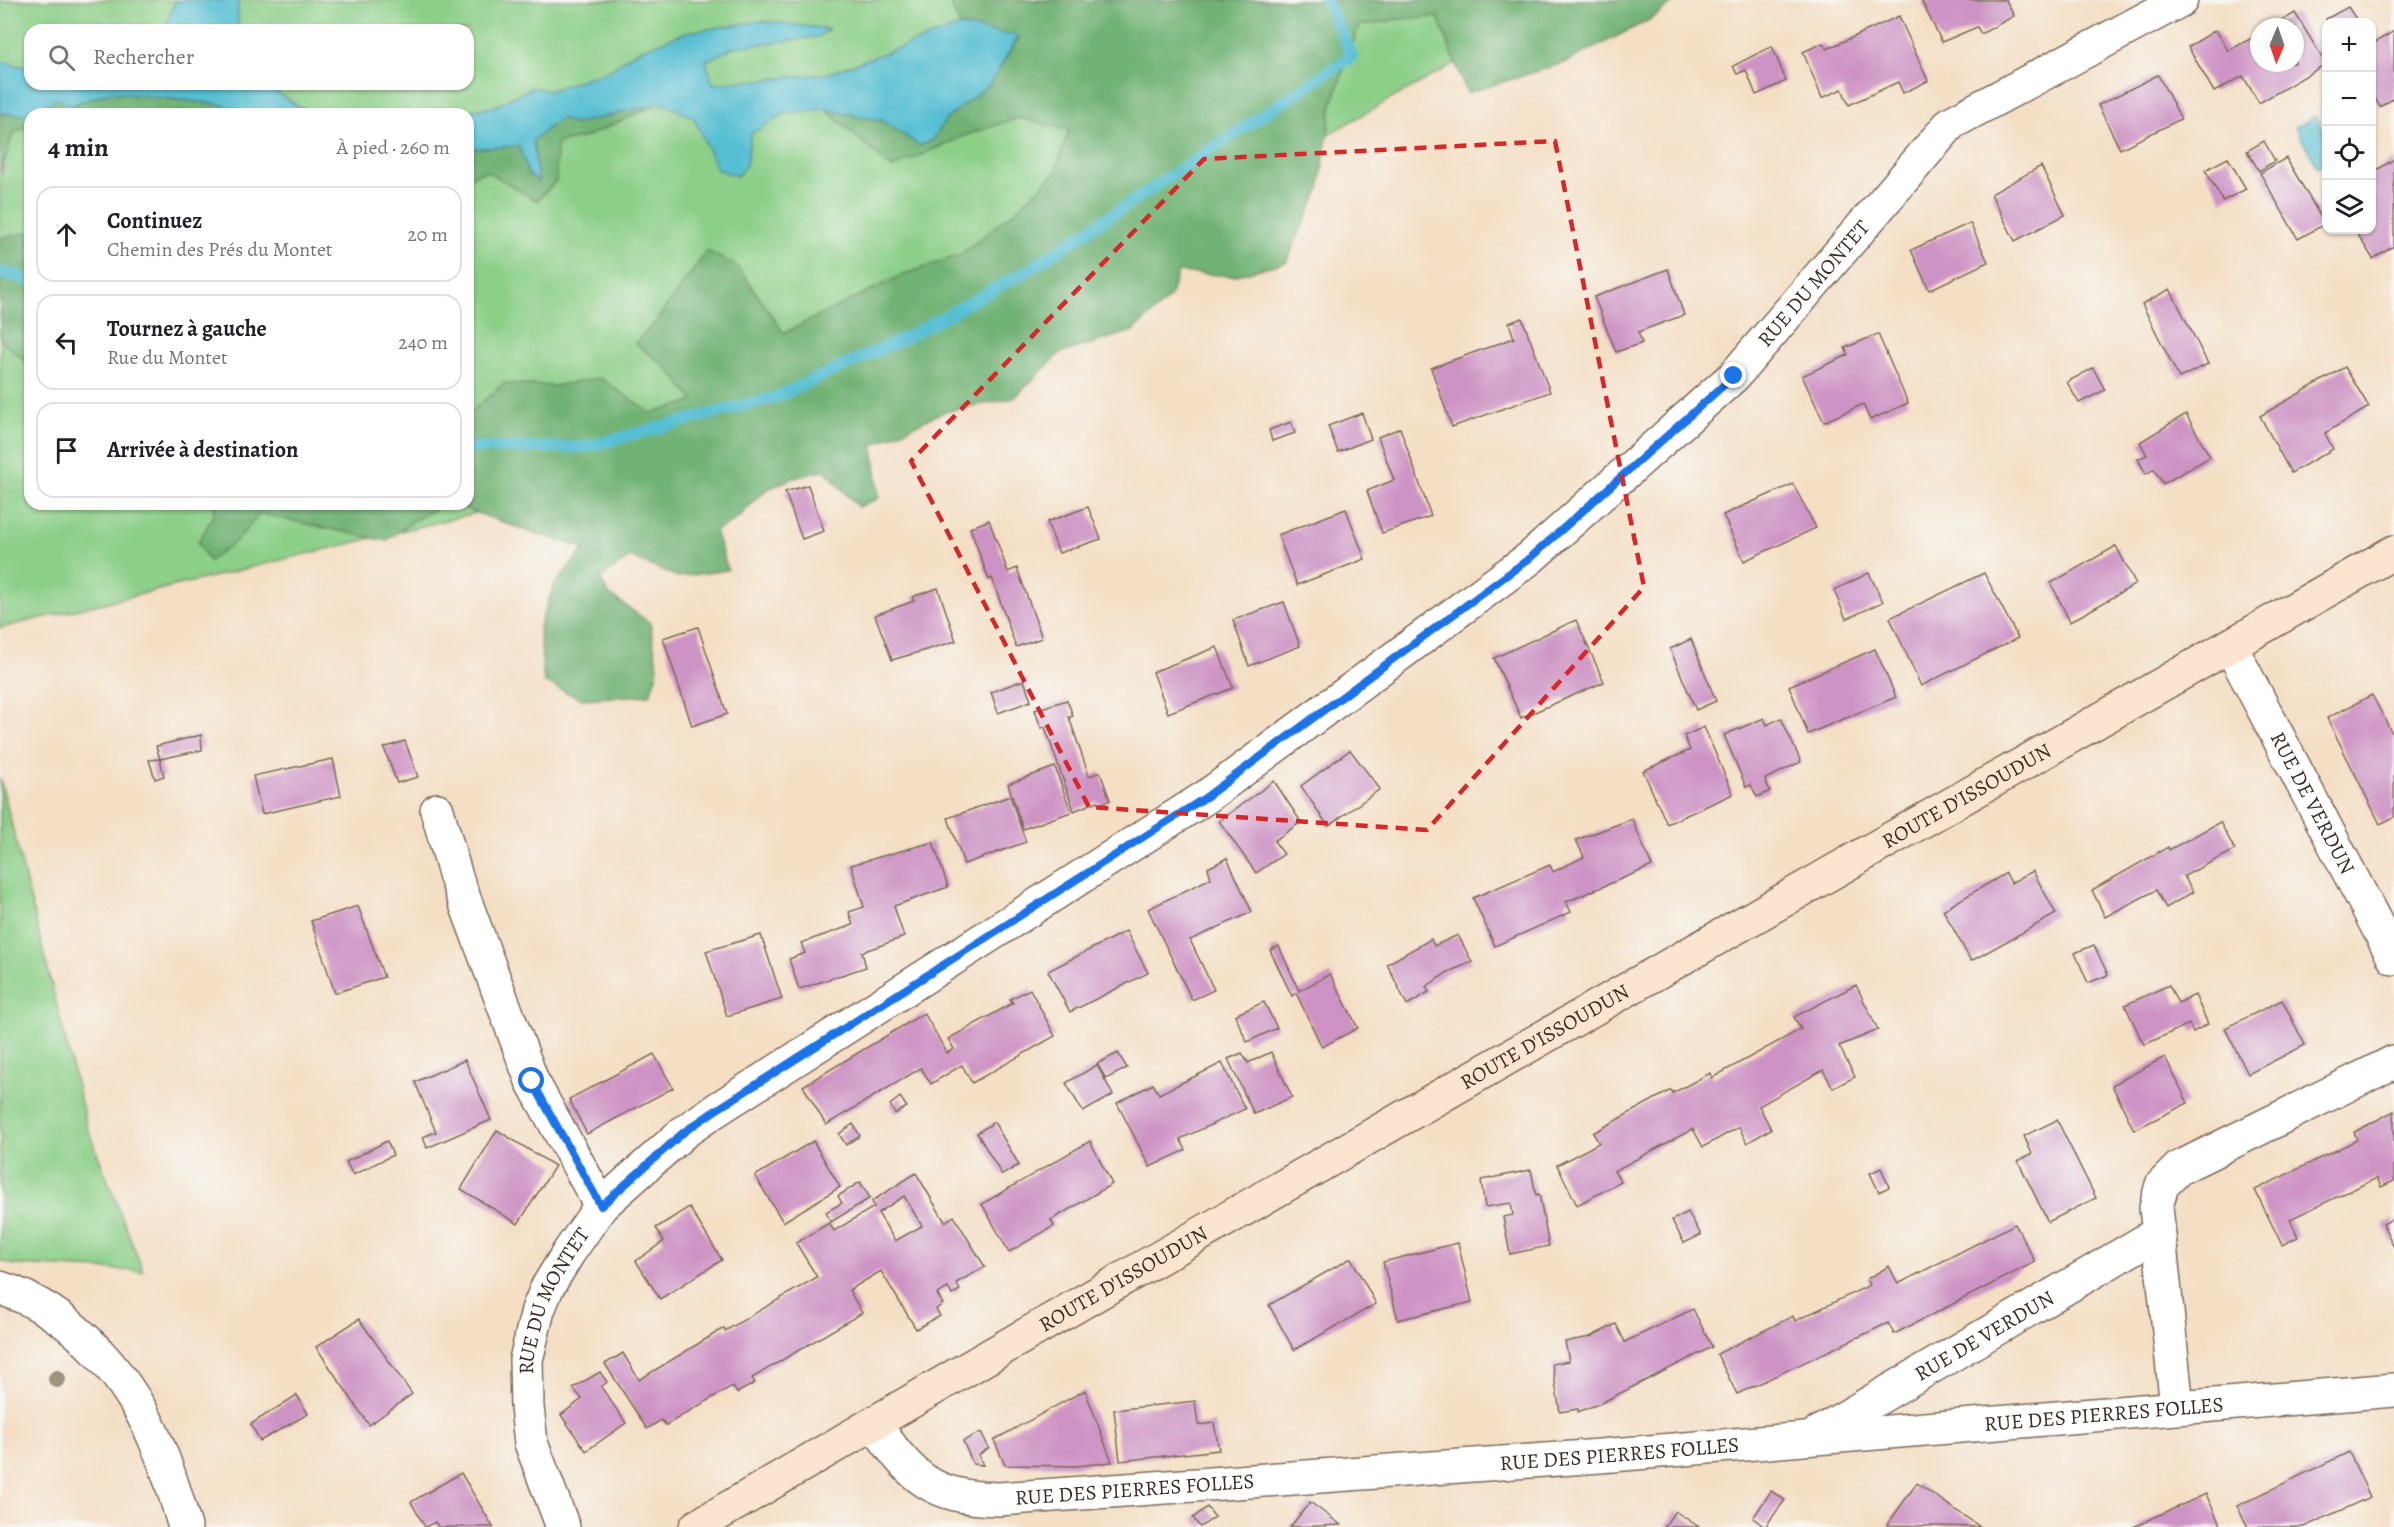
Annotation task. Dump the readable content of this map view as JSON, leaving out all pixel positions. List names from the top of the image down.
{
  "streets": {
    "main road": ["ROUTE D'ISSOUDUN"],
    "street": ["RUE DU MONTET", "RUE DE VERDUN", "RUE DES PIERRES FOLLES"]
  },
  "crossings": [
    ["ROUTE D'ISSOUDUN", "RUE DE VERDUN"],
    ["ROUTE D'ISSOUDUN", "RUE DES PIERRES FOLLES"],
    ["RUE DE VERDUN", "RUE DES PIERRES FOLLES"]
  ],
  "north": "bottom",
  "page": {
    "map_buttons": ["+", "−"],
    "search": "Rechercher",
    "heading": ["4 min", "À pied · 260 m"],
    "list": [
      ["Continuez", "Chemin des Prés du Montet", "20 m"],
      ["Tournez à gauche", "Rue du Montet", "240 m"],
      "Arrivée à destination"
    ]
  }
}
